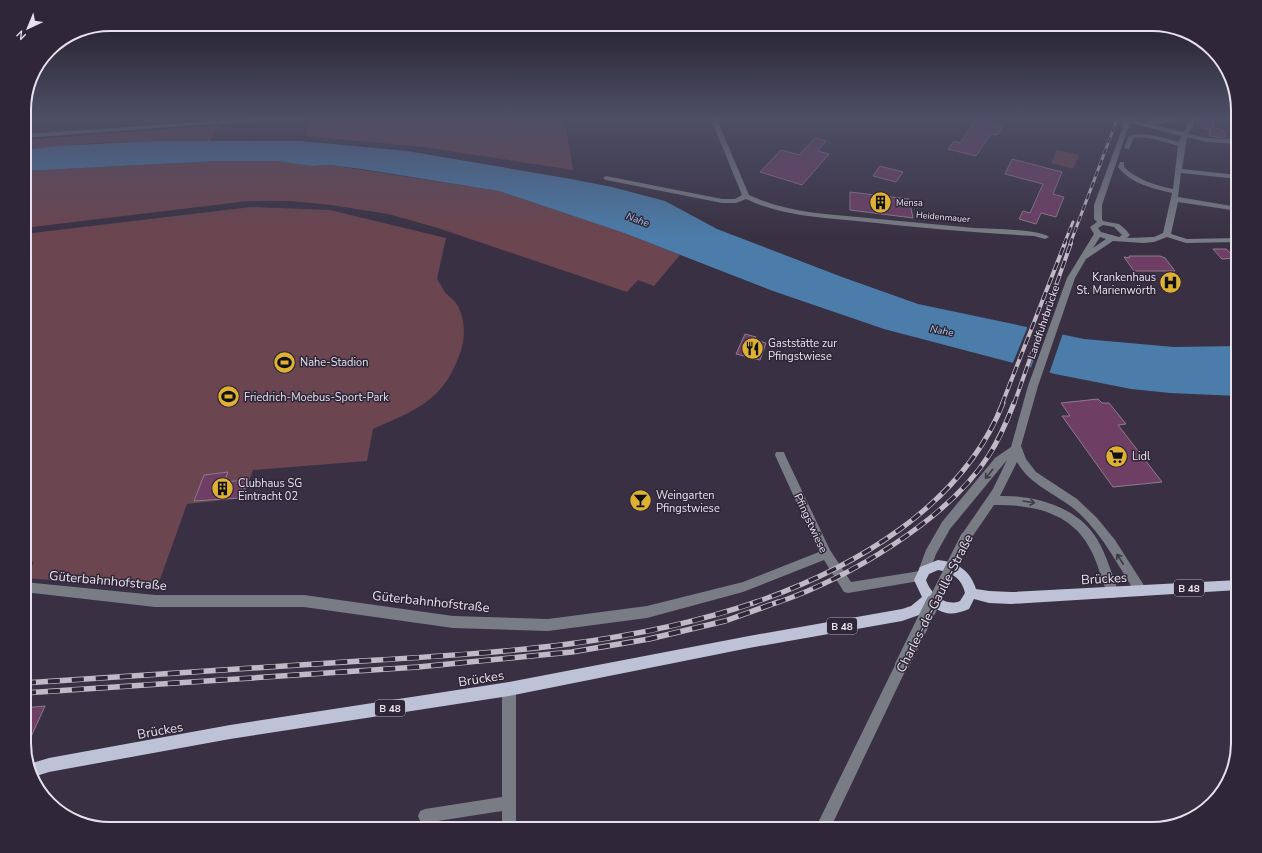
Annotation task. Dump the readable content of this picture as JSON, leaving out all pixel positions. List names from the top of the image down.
{
  "streets": {
    "main road": ["Brückes", "B 48"],
    "street": [
      "Heidenmauer",
      "Landfuhrbrücke",
      "Pfingstwiese",
      "Güterbahnhofstraße",
      "Charles-de-Gaulle-Straße"
    ]
  },
  "crossings": [
    ["Landfuhrbrücke", "Charles-de-Gaulle-Straße"],
    ["Pfingstwiese", "Brückes"],
    ["Pfingstwiese", "Güterbahnhofstraße"]
  ],
  "water": ["Nahe"],
  "places": {
    "building": ["Mensa", "Clubhaus SG Eintracht 02"],
    "hospital": ["Krankenhaus St. Marienwörth"],
    "restaurant": ["Gaststätte zur Pfingstwiese"],
    "sports": ["Nahe-Stadion", "Friedrich-Moebus-Sport-Park"],
    "supermarket": ["Lidl"],
    "bar": ["Weingarten Pfingstwiese"]
  },
  "north": "bottom left"
}
